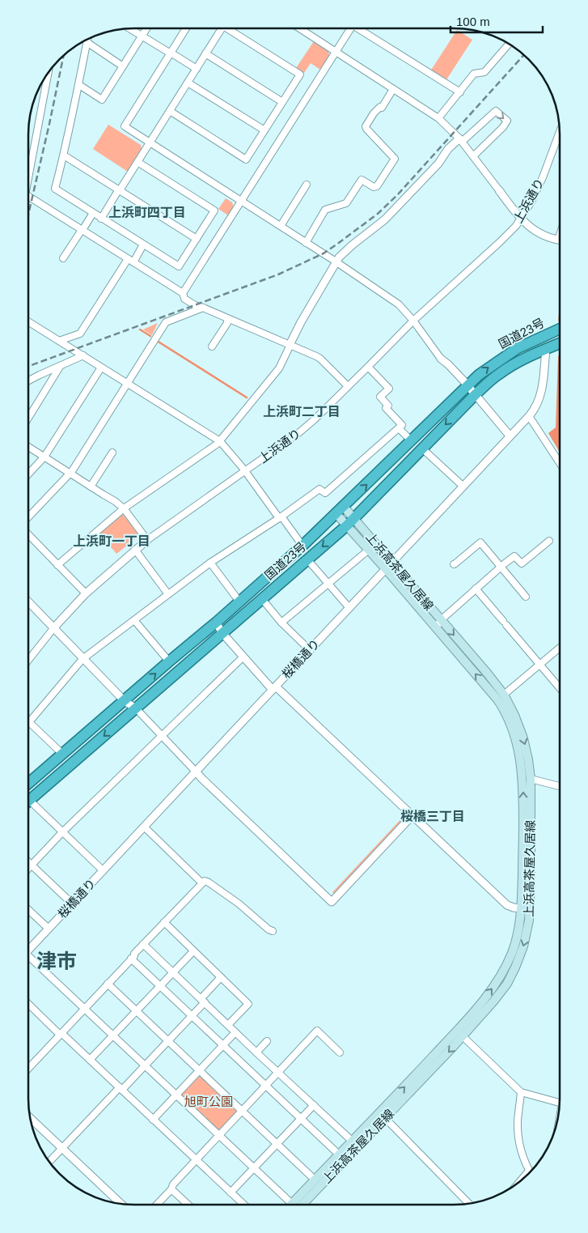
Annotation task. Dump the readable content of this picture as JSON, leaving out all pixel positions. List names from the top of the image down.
{
  "streets": {
    "highway": ["国道23号"],
    "main road": ["上浜高茶屋久居線"],
    "street": ["上浜通り", "桜橋通り"]
  },
  "crossings": [
    ["国道23号", "上浜高茶屋久居線"],
    ["国道23号", "桜橋通り"],
    ["上浜高茶屋久居線", "桜橋通り"]
  ],
  "districts": [
    "上浜町四丁目",
    "上浜町二丁目",
    "上浜町一丁目",
    "桜橋三丁目",
    "津市"
  ],
  "parks": ["旭町公園"],
  "scale_bar": "100 m"
}
